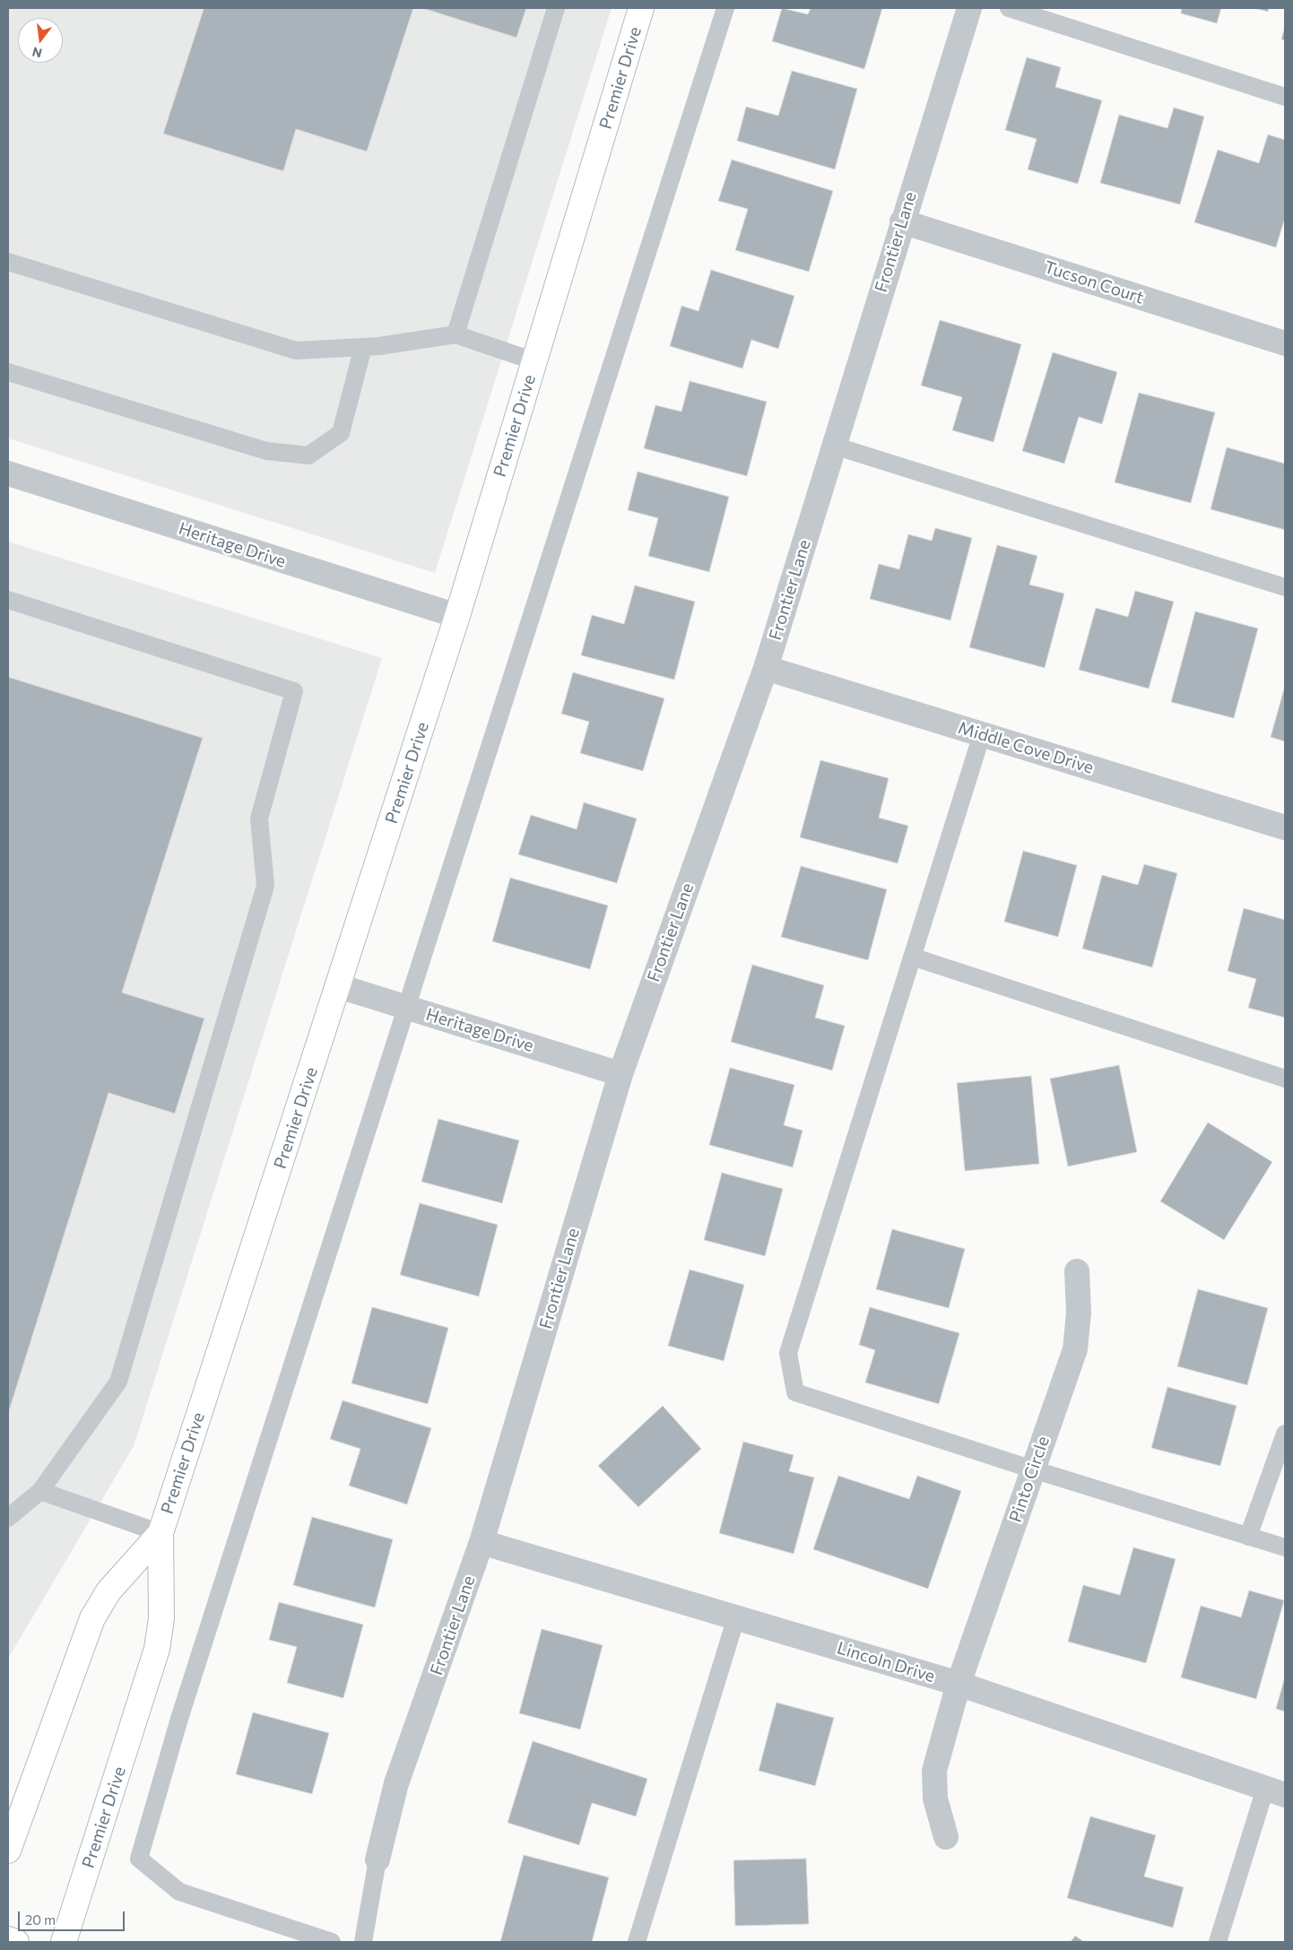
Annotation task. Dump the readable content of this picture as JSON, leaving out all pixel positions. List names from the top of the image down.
{
  "streets": {
    "street": [
      "Premier Drive",
      "Frontier Lane",
      "Tucson Court",
      "Heritage Drive",
      "Middle Cove Drive",
      "Pinto Circle",
      "Lincoln Drive"
    ]
  },
  "crossings": [
    ["Premier Drive", "Heritage Drive"],
    ["Frontier Lane", "Tucson Court"],
    ["Frontier Lane", "Heritage Drive"],
    ["Frontier Lane", "Middle Cove Drive"],
    ["Frontier Lane", "Lincoln Drive"],
    ["Pinto Circle", "Lincoln Drive"]
  ],
  "scale_bar": "20 m",
  "north": "bottom"
}
